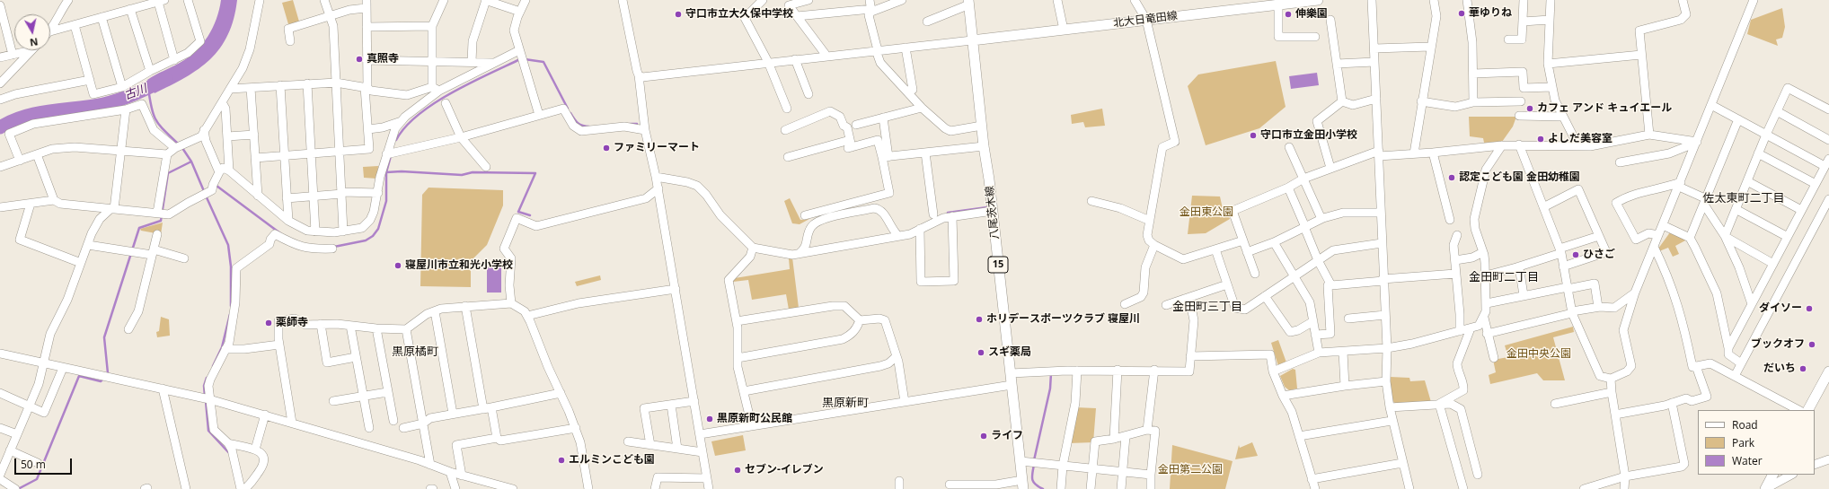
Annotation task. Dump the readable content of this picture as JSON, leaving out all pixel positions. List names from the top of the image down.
{
  "streets": {
    "main road": ["北大日竜田線", "八尾茨木線", "15"]
  },
  "crossings": [
    ["北大日竜田線", "八尾茨木線"]
  ],
  "districts": [
    "佐太東町二丁目",
    "金田町二丁目",
    "金田町三丁目",
    "黒原橘町",
    "黒原新町"
  ],
  "water": ["古川"],
  "parks": ["金田東公園", "金田中央公園", "金田第二公園"],
  "places": [
    "華ゆりね",
    "守口市立大久保中学校",
    "伸樂園",
    "真照寺",
    "カフェ アンド キュイエール",
    "守口市立金田小学校",
    "よしだ美容室",
    "ファミリーマート",
    "認定こども園 金田幼稚園",
    "ひさご",
    "寝屋川市立和光小学校",
    "ダイソー",
    "ホリデースポーツクラブ 寝屋川",
    "薬師寺",
    "ブックオフ",
    "スギ薬局",
    "だいち",
    "黒原新町公民館",
    "ライフ",
    "エルミンこども園",
    "セブン-イレブン"
  ],
  "legend": ["Road", "Park", "Water"],
  "scale_bar": "50 m",
  "north": "bottom"
}
